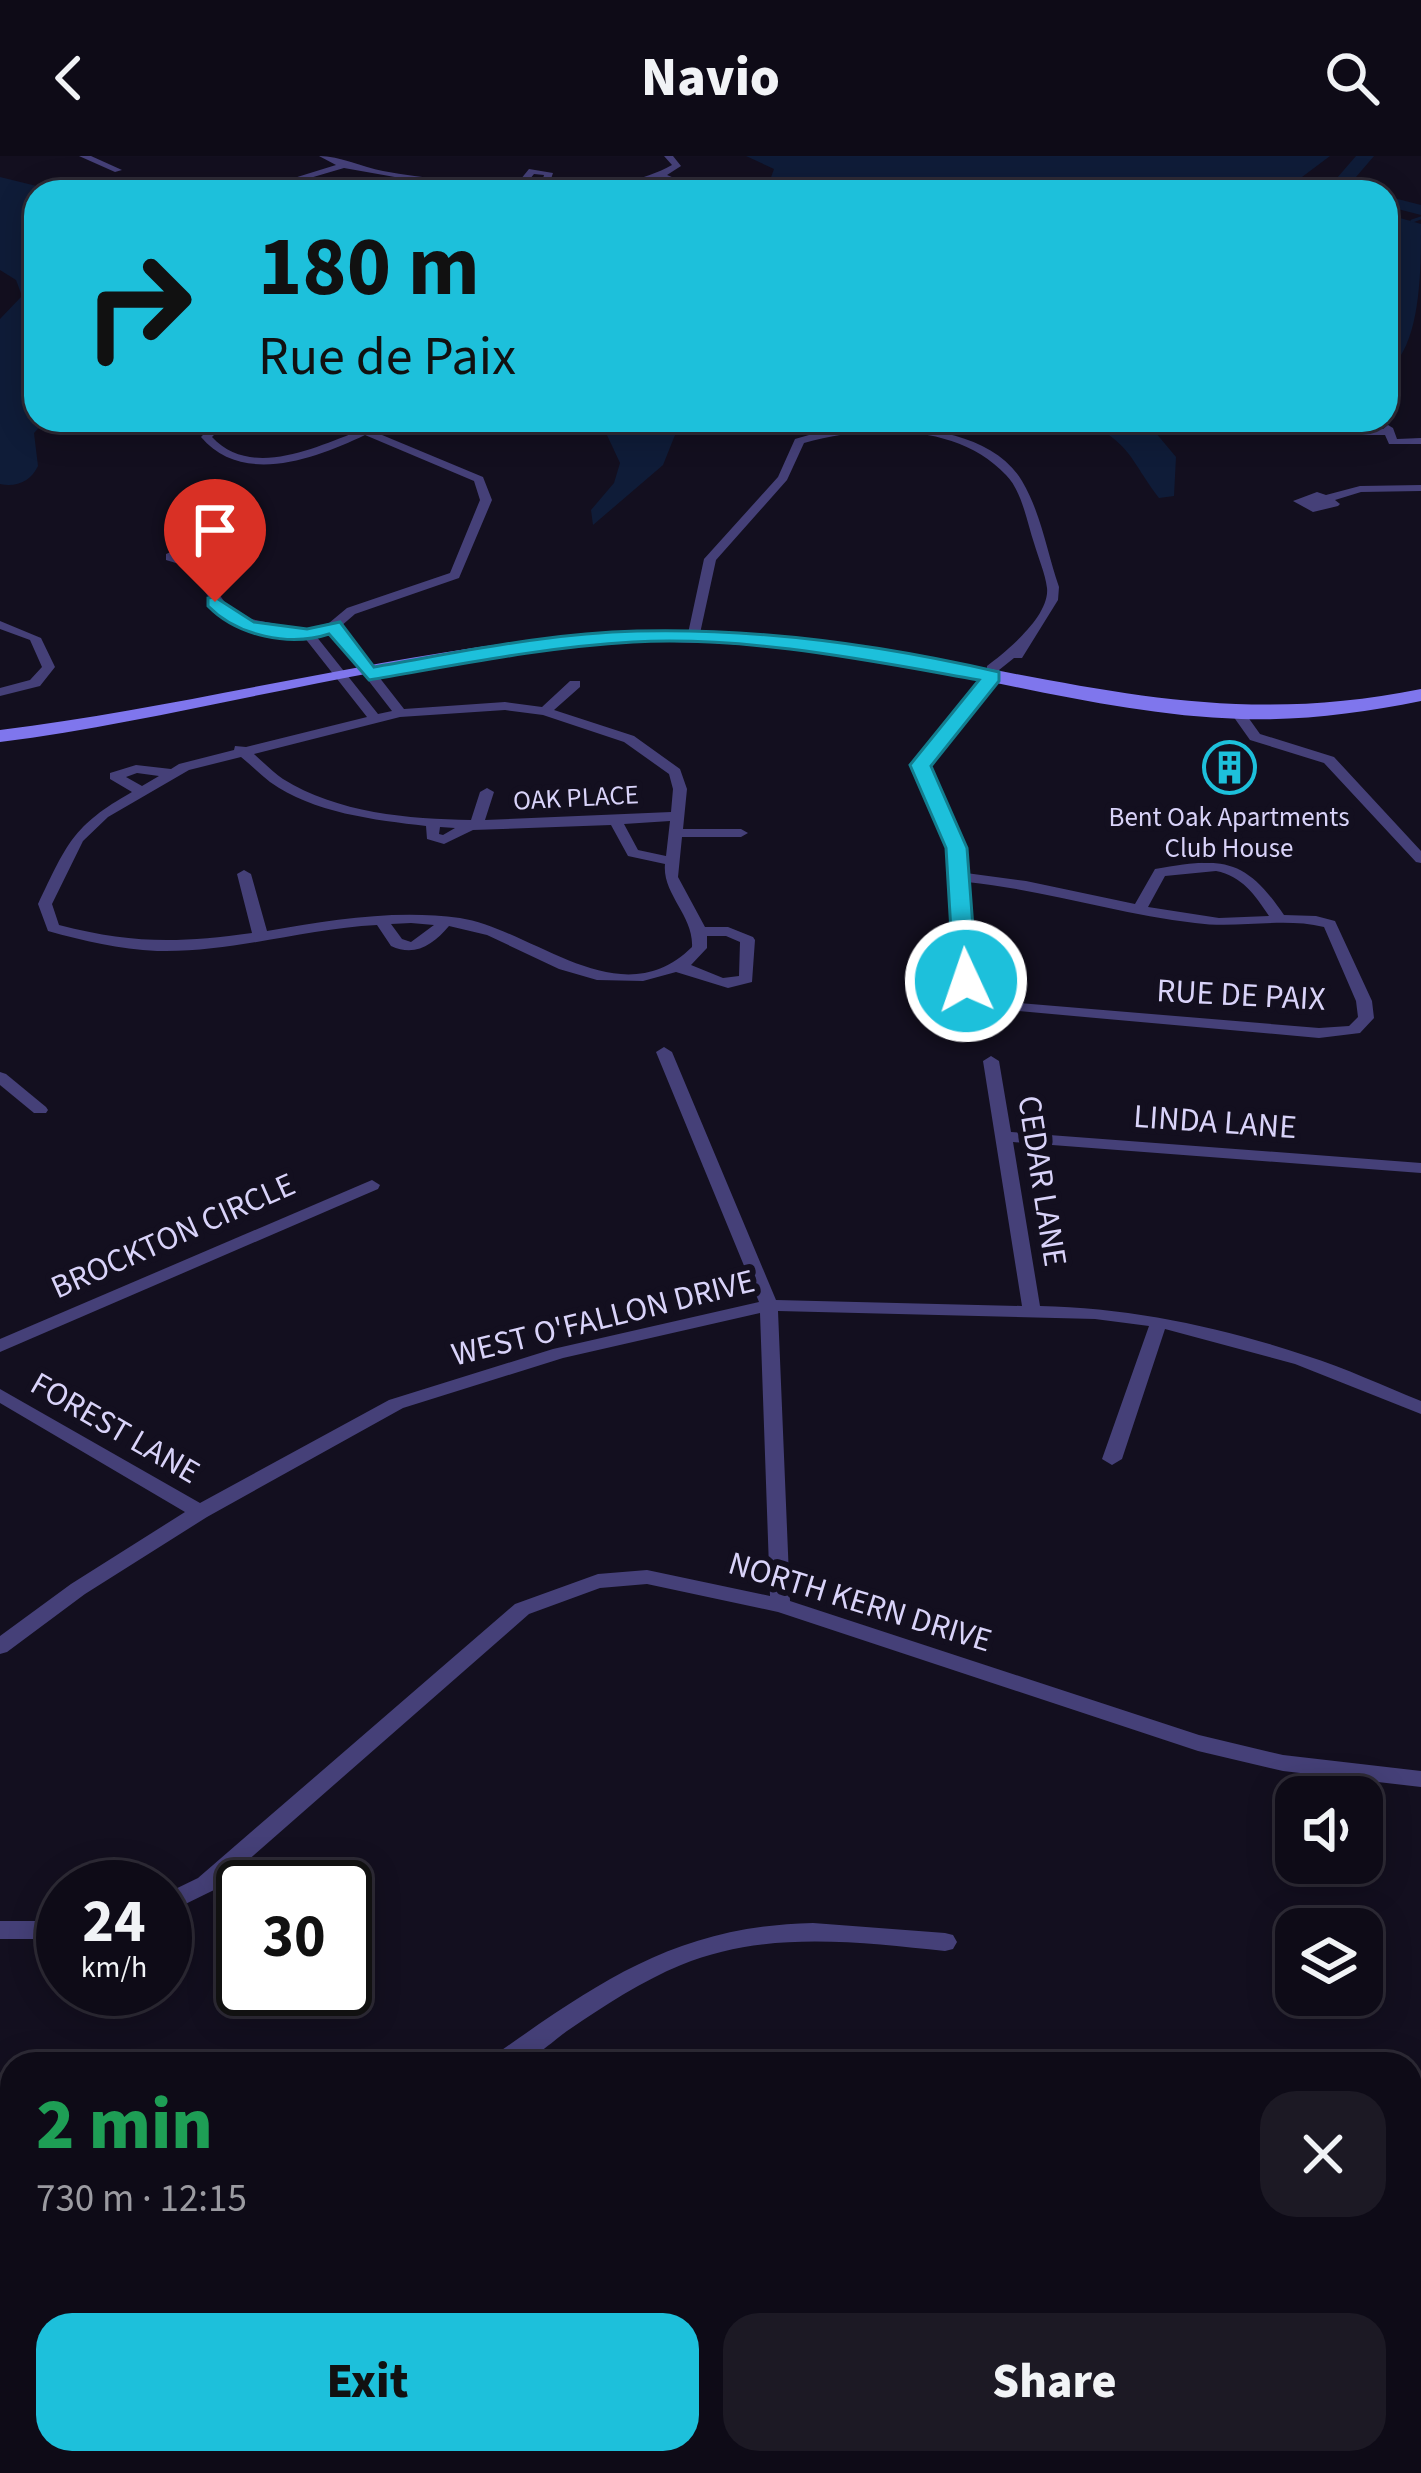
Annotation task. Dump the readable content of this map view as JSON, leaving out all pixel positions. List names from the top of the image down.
{
  "streets": {
    "street": [
      "OAK PLACE",
      "RUE DE PAIX",
      "LINDA LANE",
      "CEDAR LANE",
      "BROCKTON CIRCLE",
      "WEST O'FALLON DRIVE",
      "FOREST LANE",
      "NORTH KERN DRIVE"
    ]
  },
  "crossings": [
    ["LINDA LANE", "CEDAR LANE"],
    ["CEDAR LANE", "WEST O'FALLON DRIVE"],
    ["WEST O'FALLON DRIVE", "FOREST LANE"]
  ],
  "places": {
    "building": ["Bent Oak Apartments Club House"]
  },
  "page": {
    "header": "Navio",
    "turn": ["180 m", "Rue de Paix"],
    "speed": "24 km/h",
    "limit": "30",
    "heading": ["2 min", "730 m · 12:15"],
    "buttons": ["Exit", "Share"]
  }
}
